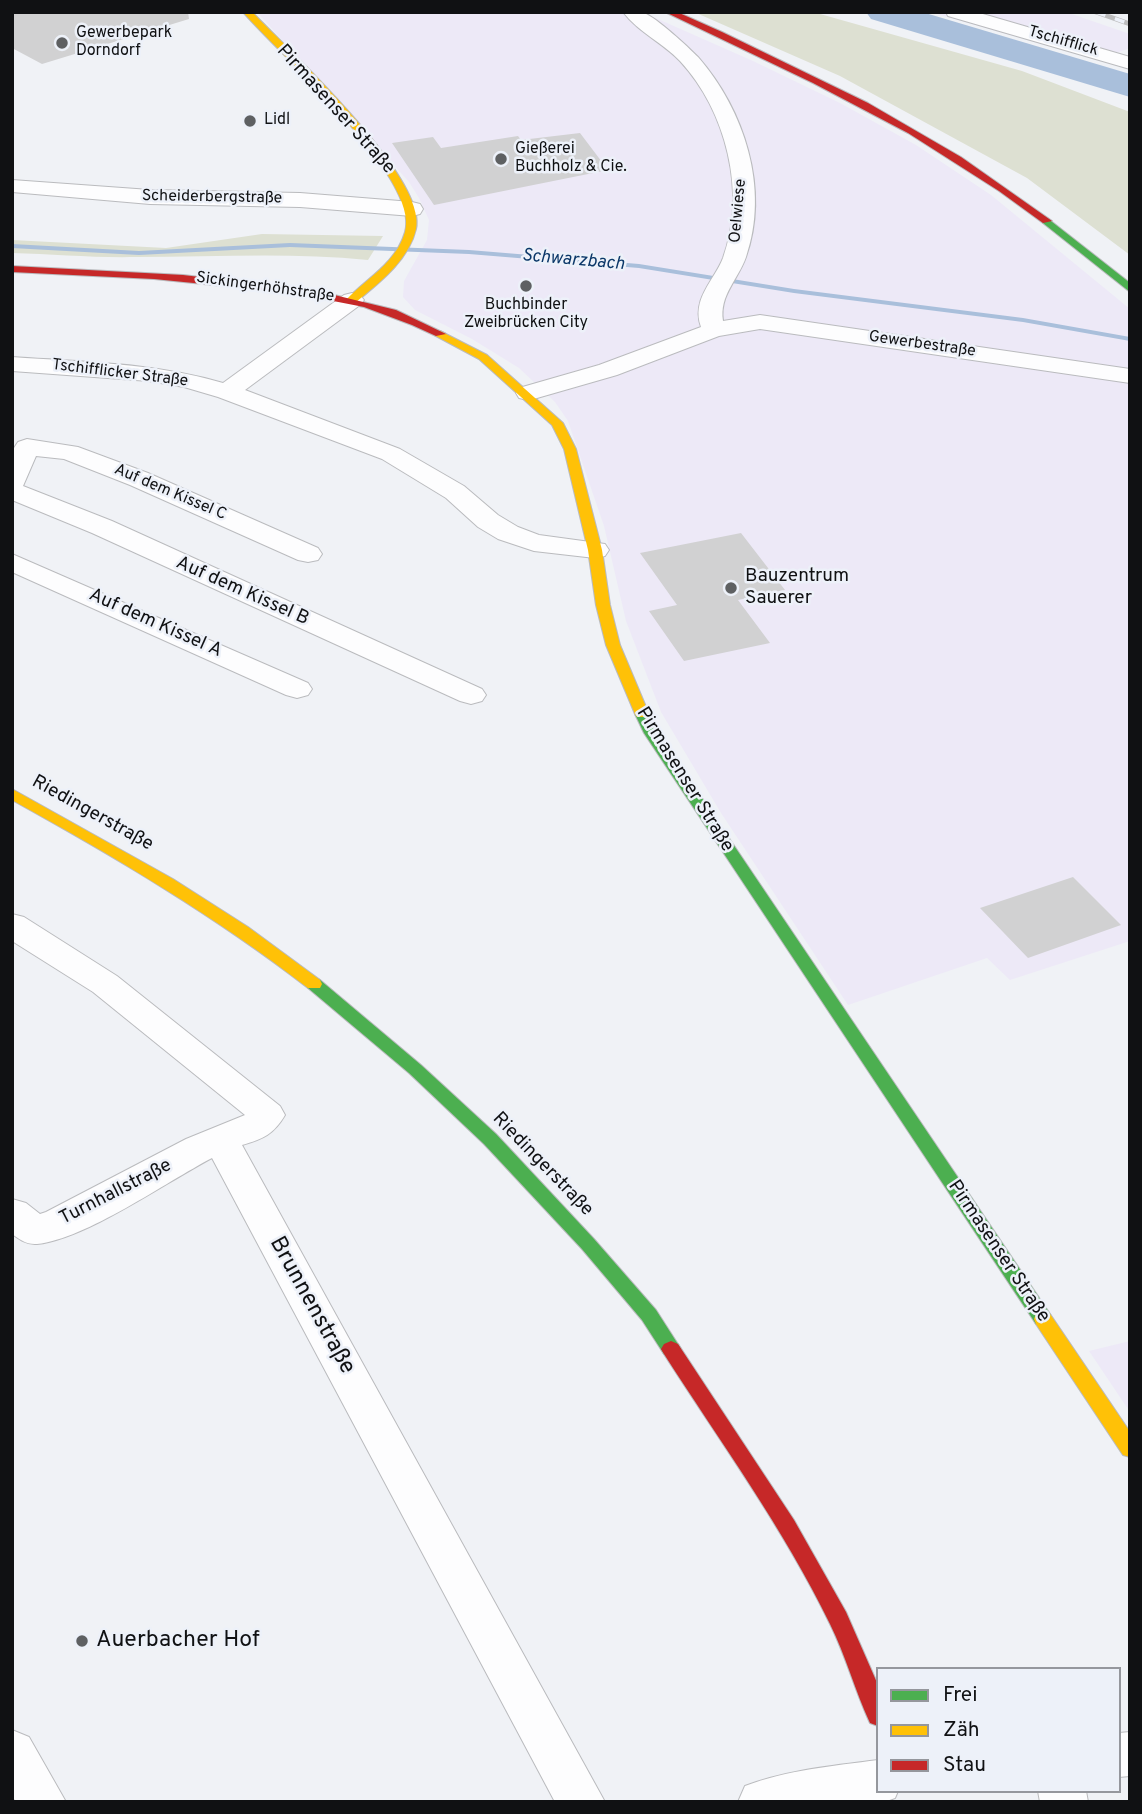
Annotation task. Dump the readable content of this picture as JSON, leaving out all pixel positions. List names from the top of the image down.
{
  "streets": {
    "main road": ["Pirmasenser Straße", "Sickingerhöhstraße", "Riedingerstraße"],
    "street": [
      "Tschifflick",
      "Scheiderbergstraße",
      "Oelwiese",
      "Gewerbestraße",
      "Tschifflicker Straße",
      "Auf dem Kissel C",
      "Auf dem Kissel B",
      "Auf dem Kissel A",
      "Turnhallstraße",
      "Brunnenstraße"
    ]
  },
  "crossings": [
    ["Pirmasenser Straße", "Scheiderbergstraße"],
    ["Pirmasenser Straße", "Sickingerhöhstraße"],
    ["Oelwiese", "Gewerbestraße"],
    ["Turnhallstraße", "Brunnenstraße"]
  ],
  "water": ["Schwarzbach"],
  "places": [
    "Gewerbepark Dorndorf",
    "Lidl",
    "Gießerei Buchholz & Cie.",
    "Buchbinder Zweibrücken City",
    "Bauzentrum Sauerer",
    "Auerbacher Hof"
  ],
  "legend": ["Frei", "Zäh", "Stau"]
}
